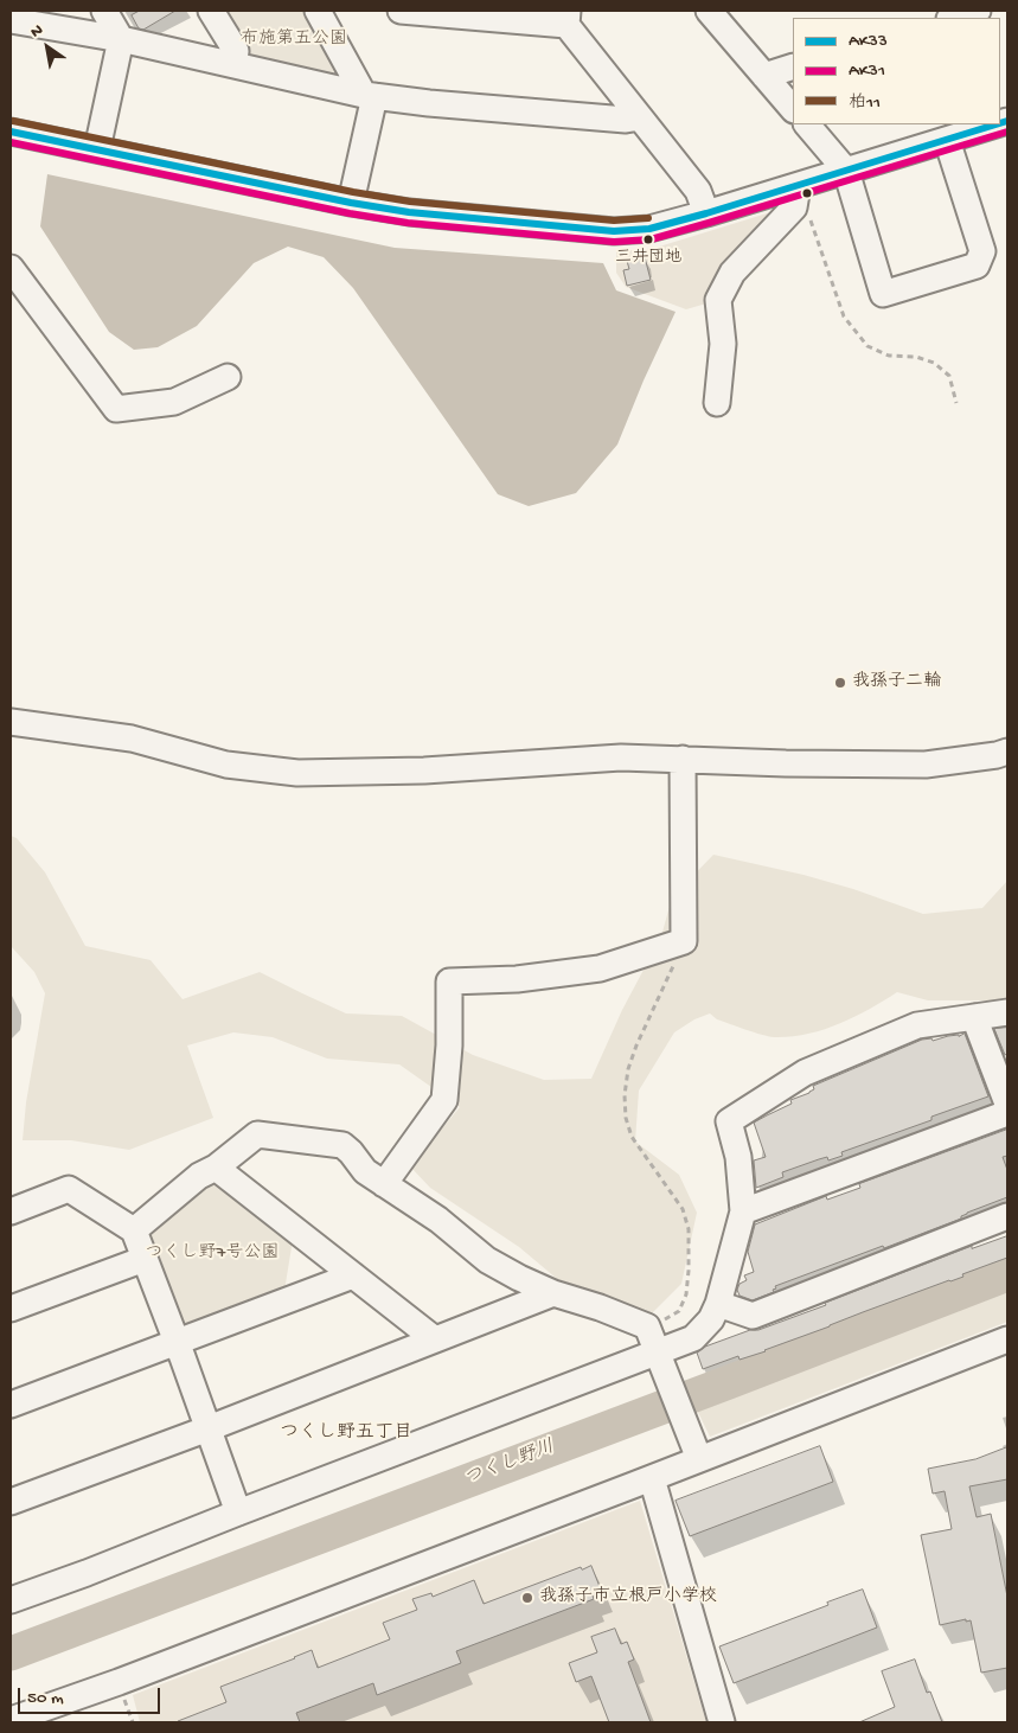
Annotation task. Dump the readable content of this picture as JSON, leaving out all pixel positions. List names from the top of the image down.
{
  "districts": ["つくし野五丁目"],
  "water": ["つくし野川"],
  "parks": ["布施第五公園", "つくし野7号公園"],
  "places": ["三井団地", "我孫子二輪", "我孫子市立根戸小学校"],
  "lines": ["transit line AK33", "transit line 柏11", "transit line AK31"],
  "legend": ["AK33", "AK31", "柏11"],
  "scale_bar": "50 m",
  "north": "top left"
}
